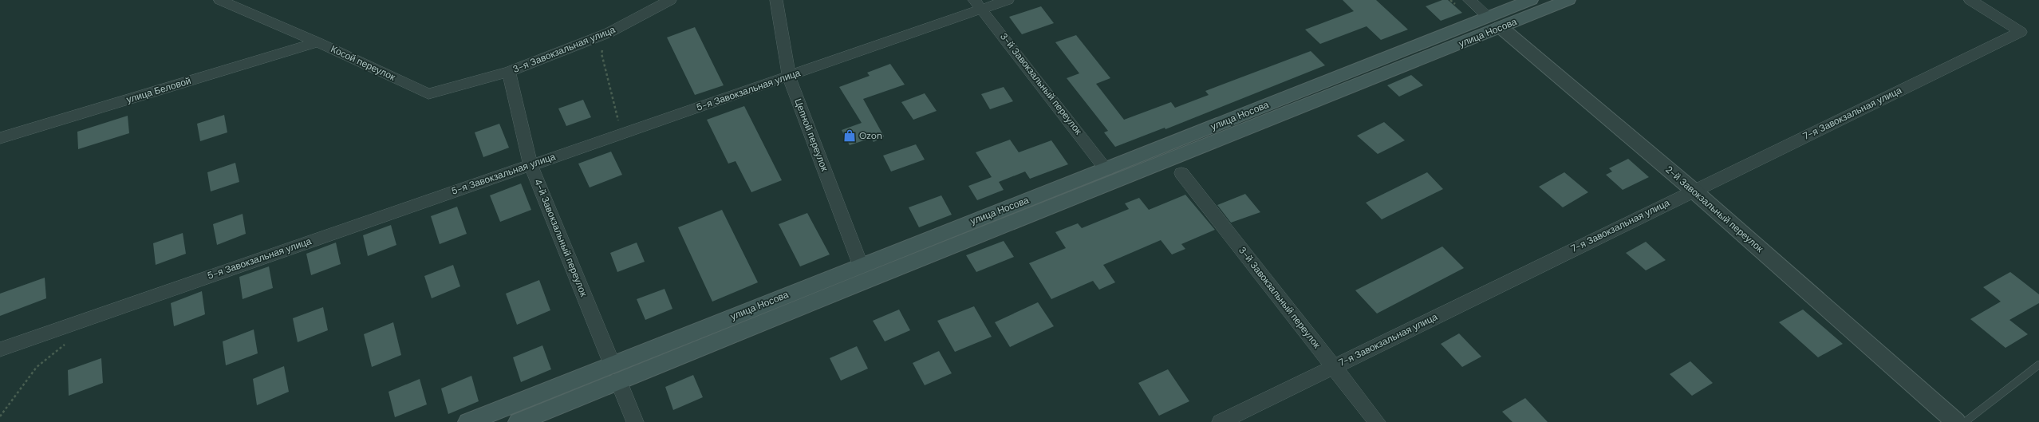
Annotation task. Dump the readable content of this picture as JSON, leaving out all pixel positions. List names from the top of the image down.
{
  "streets": {
    "main road": ["улица Носова"],
    "street": [
      "3-я Завокзальная улица",
      "Косой переулок",
      "3-й Завокзальный переулок",
      "улица Беловой",
      "5-я Завокзальная улица",
      "7-я Завокзальная улица",
      "Цепной переулок",
      "2-й Завокзальный переулок",
      "4-й Завокзальный переулок"
    ]
  },
  "crossings": [
    ["улица Носова", "3-й Завокзальный переулок"],
    ["улица Носова", "Цепной переулок"],
    ["улица Носова", "2-й Завокзальный переулок"],
    ["улица Носова", "4-й Завокзальный переулок"],
    ["3-я Завокзальная улица", "Косой переулок"],
    ["3-я Завокзальная улица", "4-й Завокзальный переулок"],
    ["Косой переулок", "улица Беловой"],
    ["Косой переулок", "4-й Завокзальный переулок"],
    ["3-й Завокзальный переулок", "5-я Завокзальная улица"],
    ["3-й Завокзальный переулок", "7-я Завокзальная улица"],
    ["5-я Завокзальная улица", "Цепной переулок"],
    ["5-я Завокзальная улица", "4-й Завокзальный переулок"],
    ["7-я Завокзальная улица", "2-й Завокзальный переулок"]
  ],
  "places": {
    "shop": ["Ozon"]
  }
}
